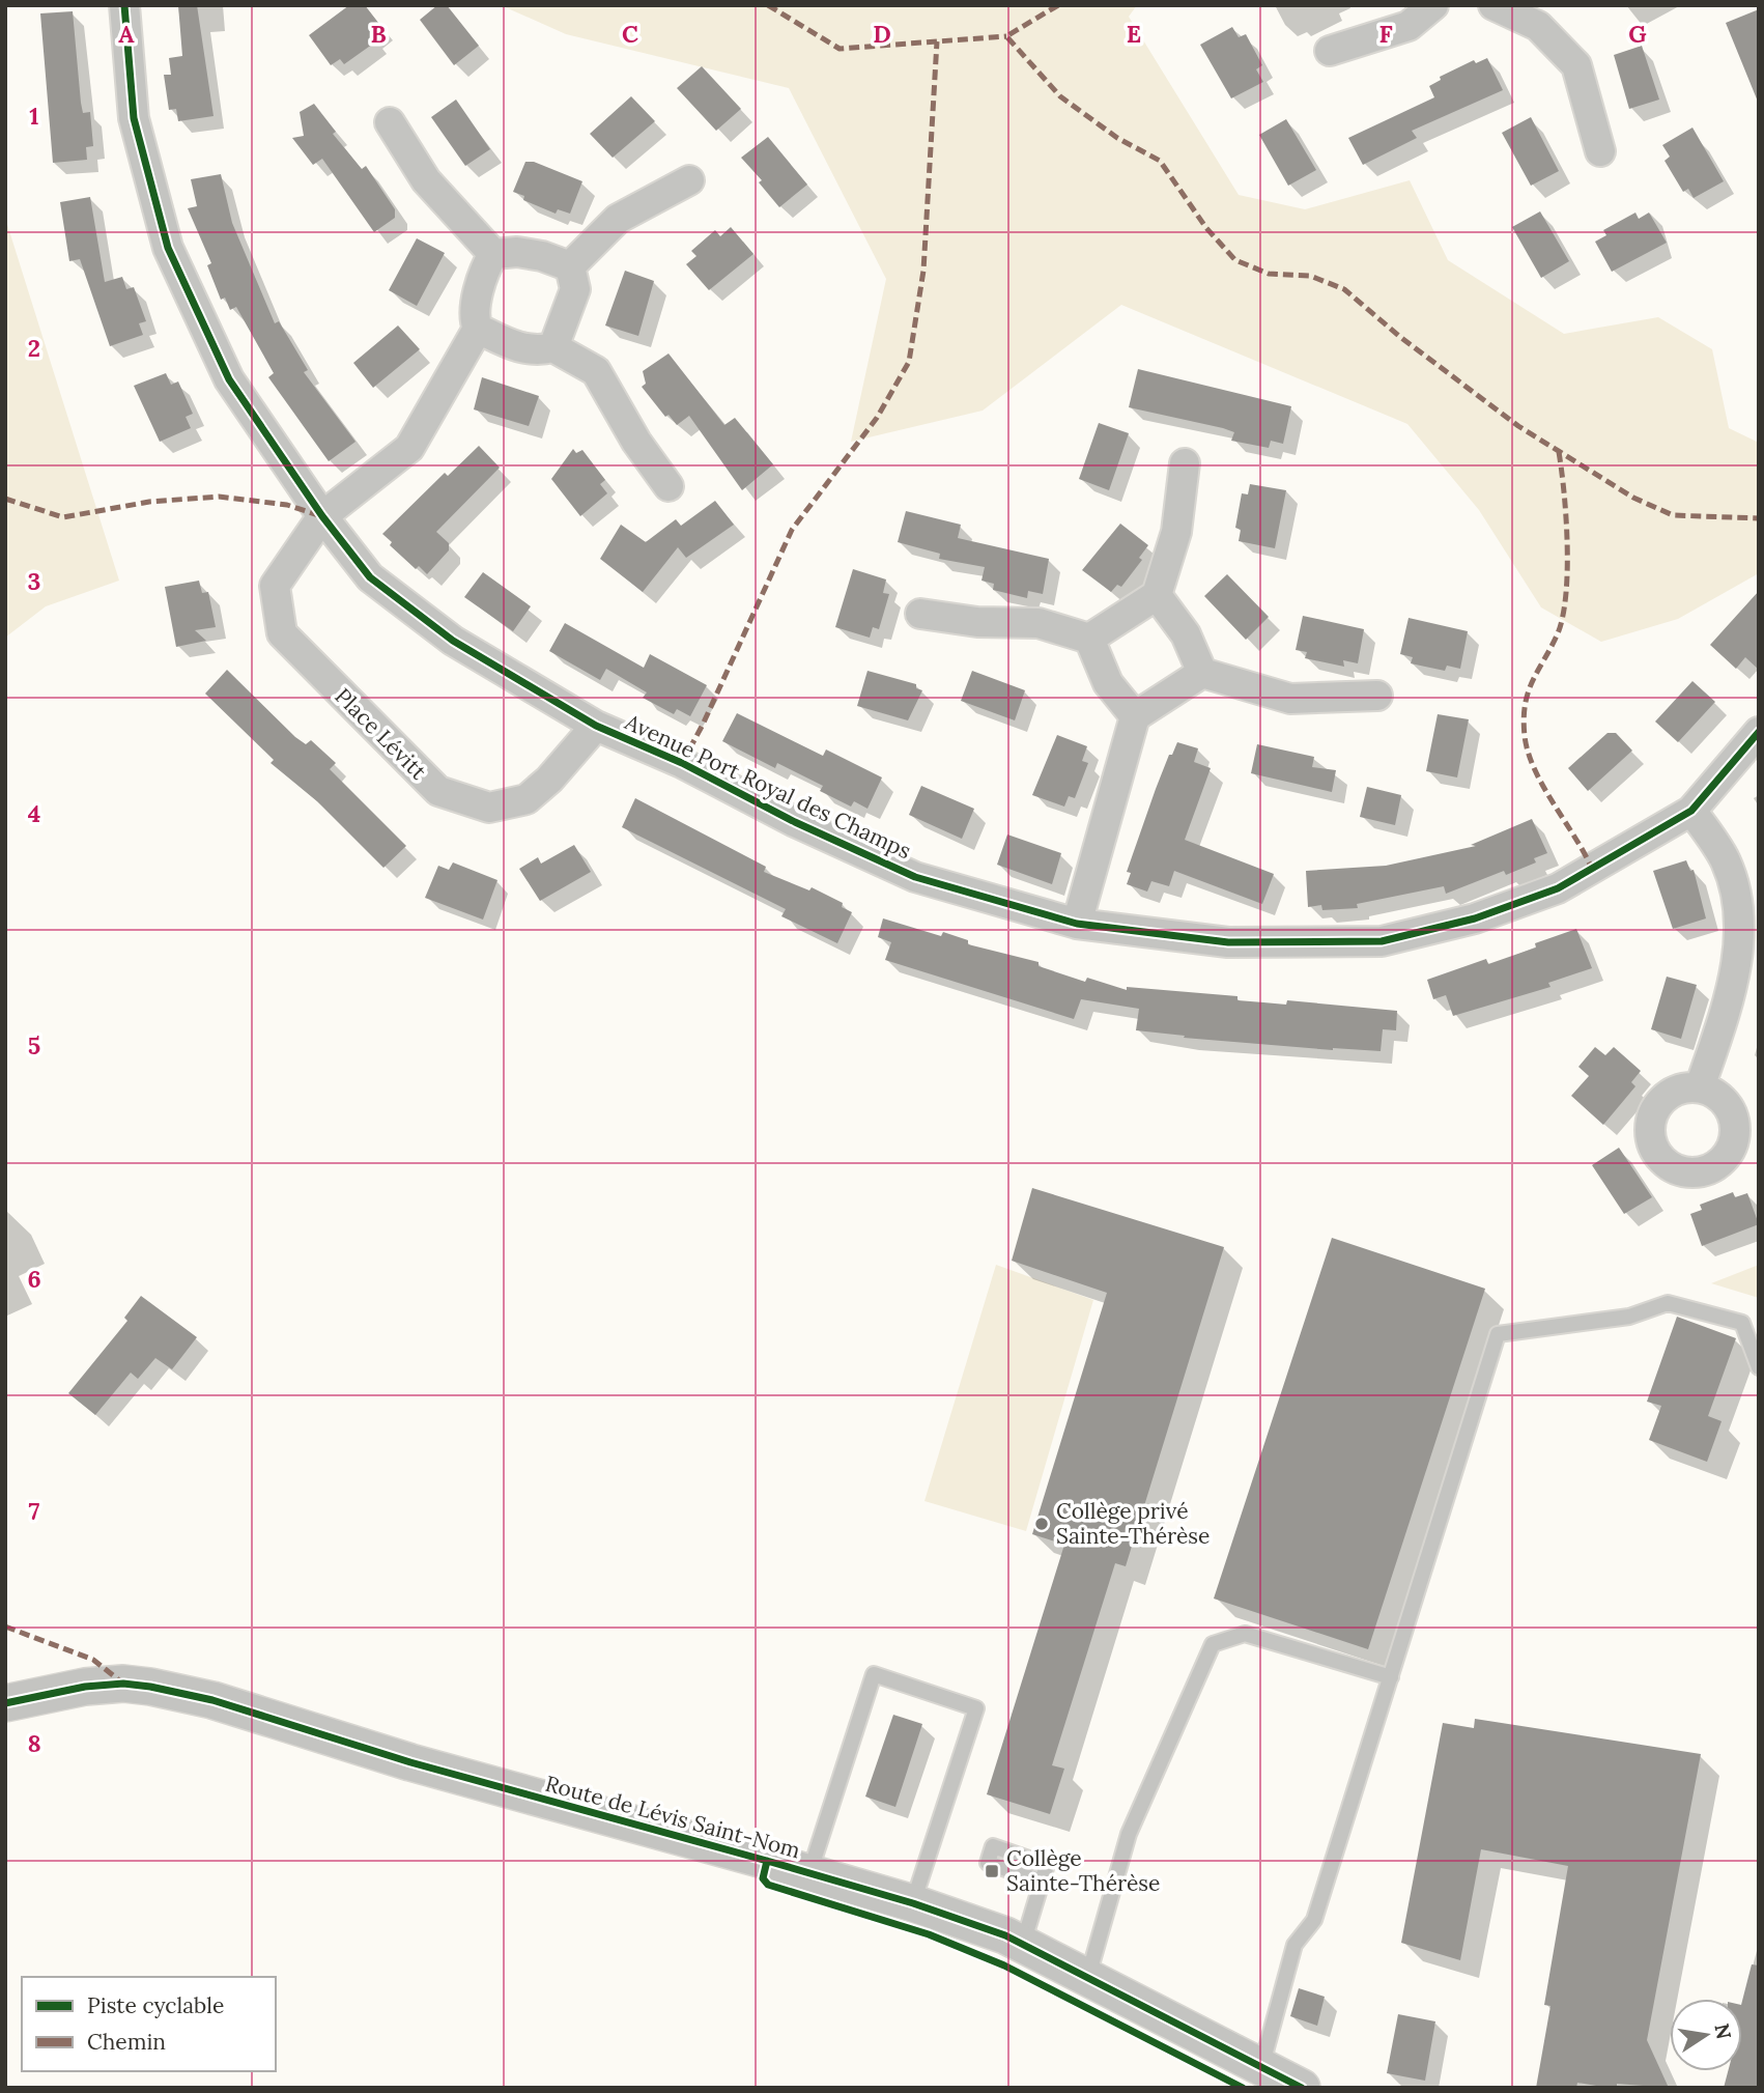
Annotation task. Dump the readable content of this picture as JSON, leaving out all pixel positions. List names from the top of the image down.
{
  "streets": {
    "street": ["Place Lévitt", "Avenue Port Royal des Champs", "Route de Lévis Saint-Nom"]
  },
  "crossings": [
    ["Place Lévitt", "Avenue Port Royal des Champs"]
  ],
  "places": {
    "other": ["Collège privé Sainte-Thérèse"],
    "transit": ["Collège Sainte-Thérèse"]
  },
  "legend": ["Piste cyclable", "Chemin"],
  "north": "right",
  "grid": {
    "columns": [
      "A",
      "B",
      "C",
      "D",
      "E",
      "F",
      "G"
    ],
    "rows": [
      "1",
      "2",
      "3",
      "4",
      "5",
      "6",
      "7",
      "8"
    ]
  }
}
